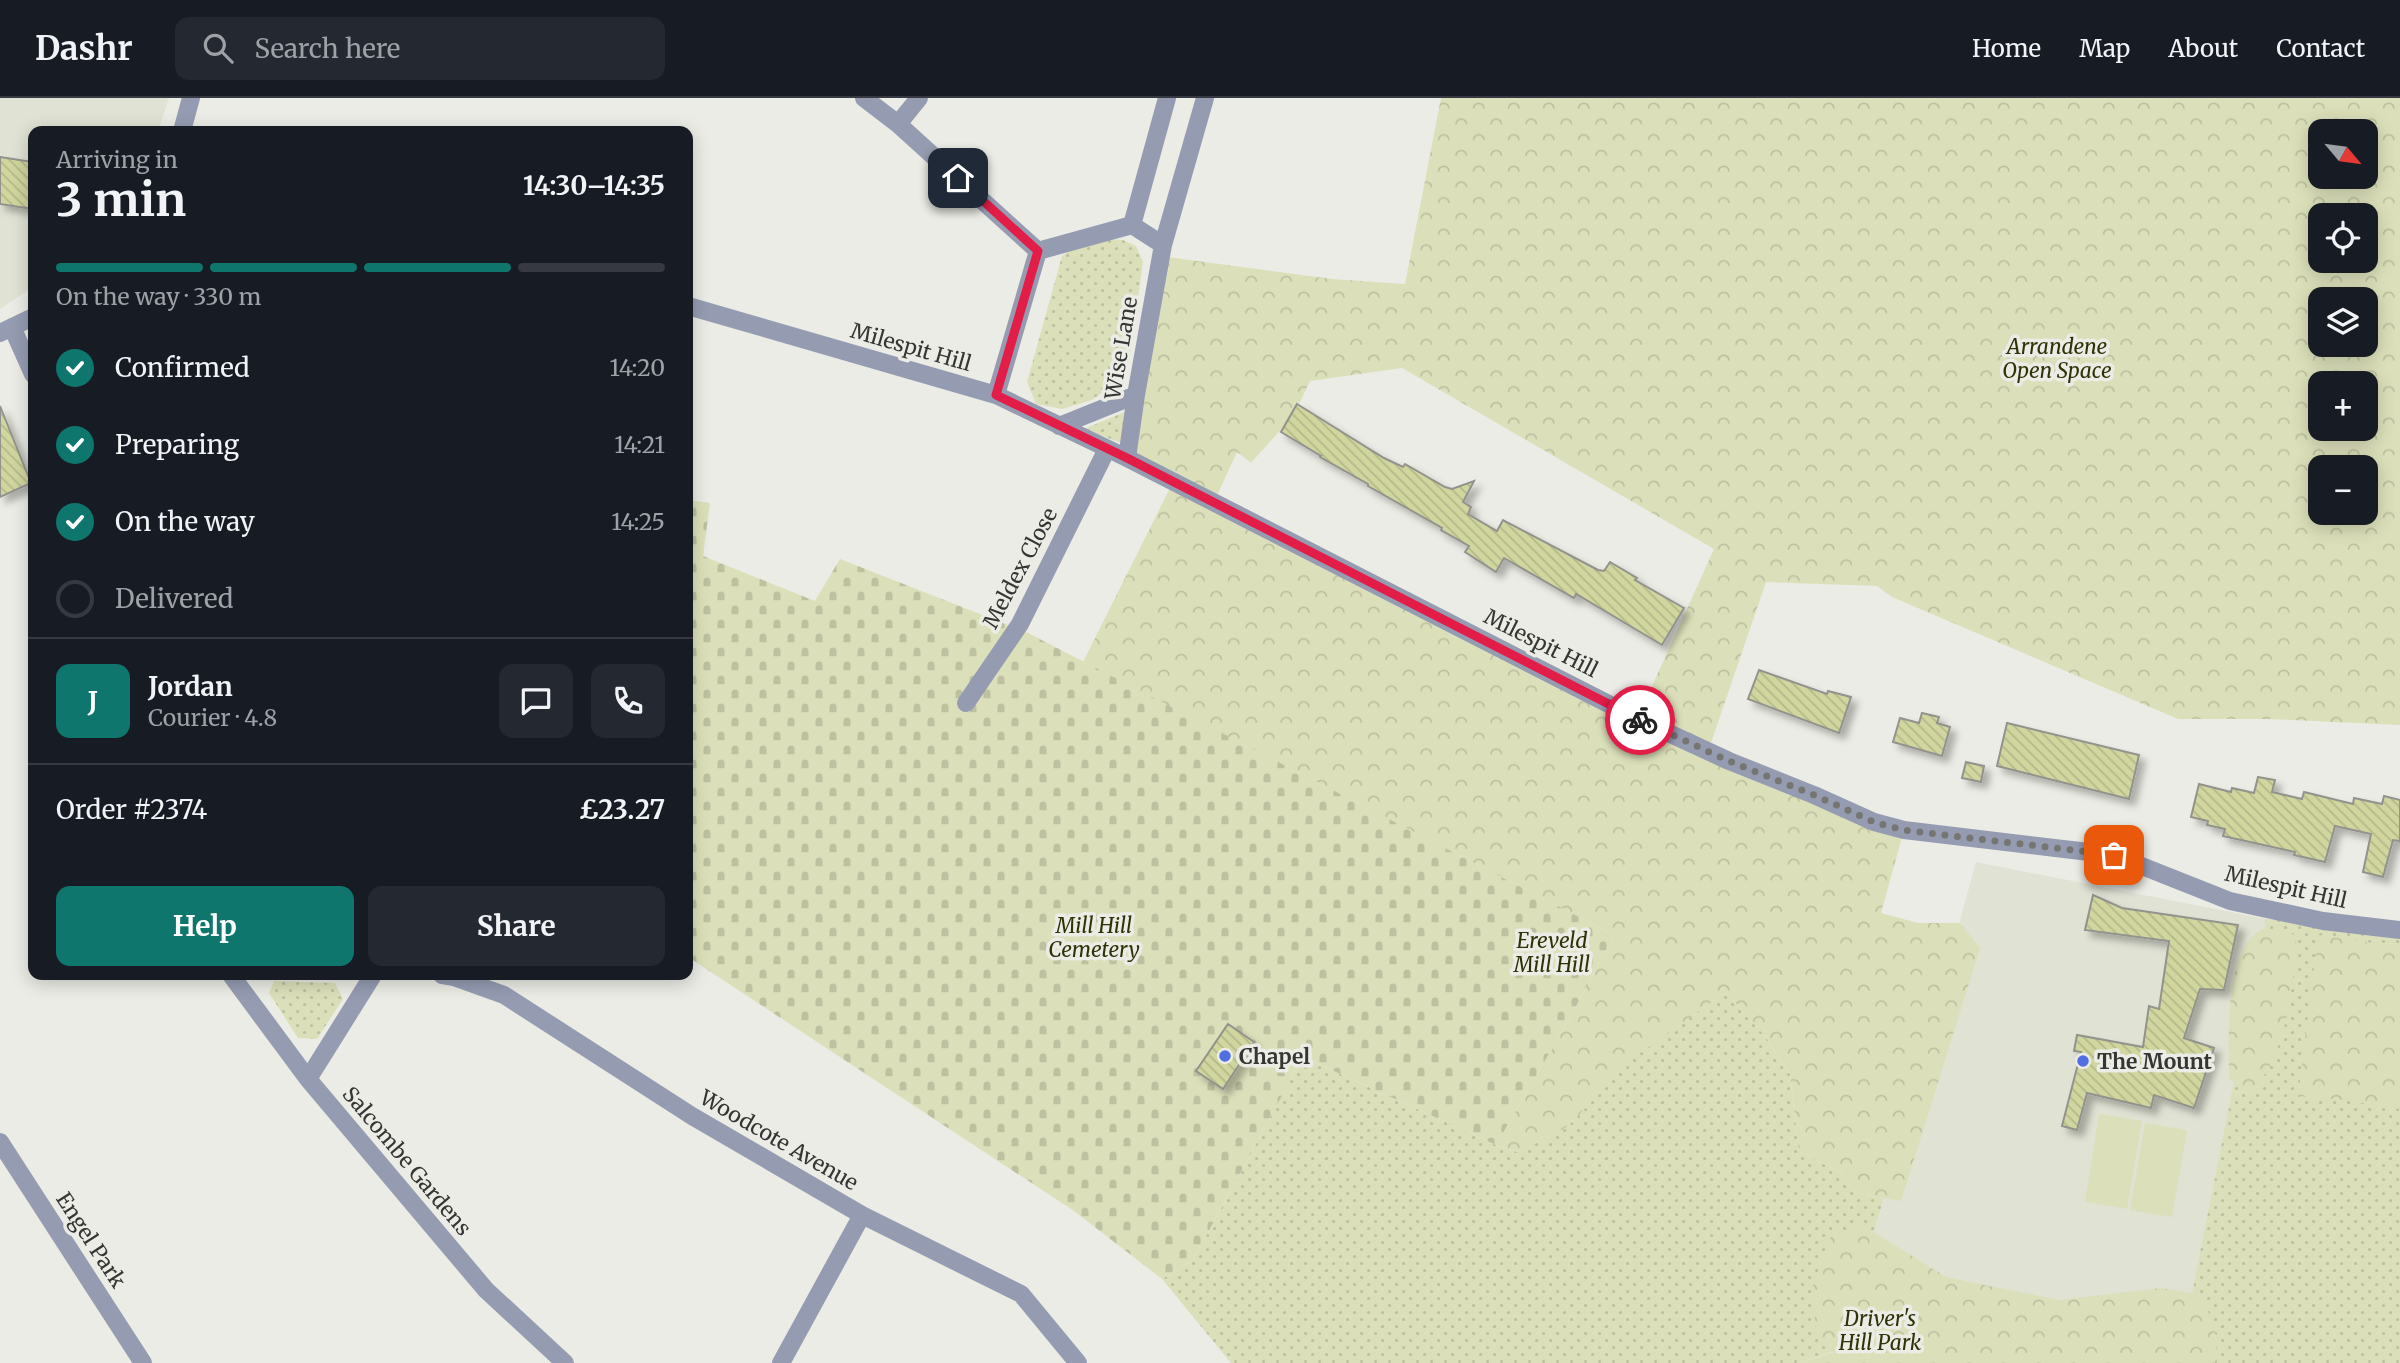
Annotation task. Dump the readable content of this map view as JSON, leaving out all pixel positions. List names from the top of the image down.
{
  "streets": {
    "street": [
      "Milespit Hill",
      "Wise Lane",
      "Meldex Close",
      "Woodcote Avenue",
      "Salcombe Gardens",
      "Engel Park"
    ]
  },
  "crossings": [
    ["Milespit Hill", "Wise Lane"],
    ["Milespit Hill", "Meldex Close"]
  ],
  "parks": [
    "Arrandene Open Space",
    "Mill Hill Cemetery",
    "Ereveld Mill Hill",
    "Driver's Hill Park"
  ],
  "places": ["Chapel", "The Mount"],
  "north": "bottom right",
  "page": {
    "header": "Dashr",
    "search": "Search here",
    "nav": [
      "Home",
      "Map",
      "About",
      "Contact"
    ],
    "map_buttons": ["+", "−"],
    "heading": ["3 min", "Arriving in", "14:30–14:35"],
    "panel": [
      "Jordan",
      "Courier · 4.8",
      "Order #2374",
      "£23.27"
    ],
    "bar": "On the way · 330 m",
    "list": [
      ["Confirmed", "14:20"],
      ["Preparing", "14:21"],
      ["On the way", "14:25"],
      "Delivered"
    ],
    "round": "J",
    "buttons": ["Help", "Share"]
  }
}
